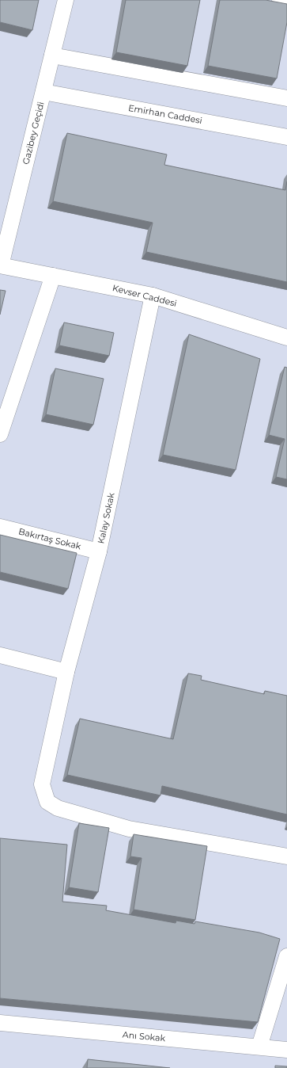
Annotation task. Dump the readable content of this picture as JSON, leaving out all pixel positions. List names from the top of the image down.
{
  "streets": {
    "street": [
      "Emirhan Caddesi",
      "Gazibey Geçidi",
      "Kevser Caddesi",
      "Kalay Sokak",
      "Bakırtaş Sokak",
      "Anı Sokak"
    ]
  },
  "crossings": [
    ["Emirhan Caddesi", "Gazibey Geçidi"],
    ["Gazibey Geçidi", "Kevser Caddesi"],
    ["Kevser Caddesi", "Kalay Sokak"],
    ["Kalay Sokak", "Bakırtaş Sokak"]
  ]
}
